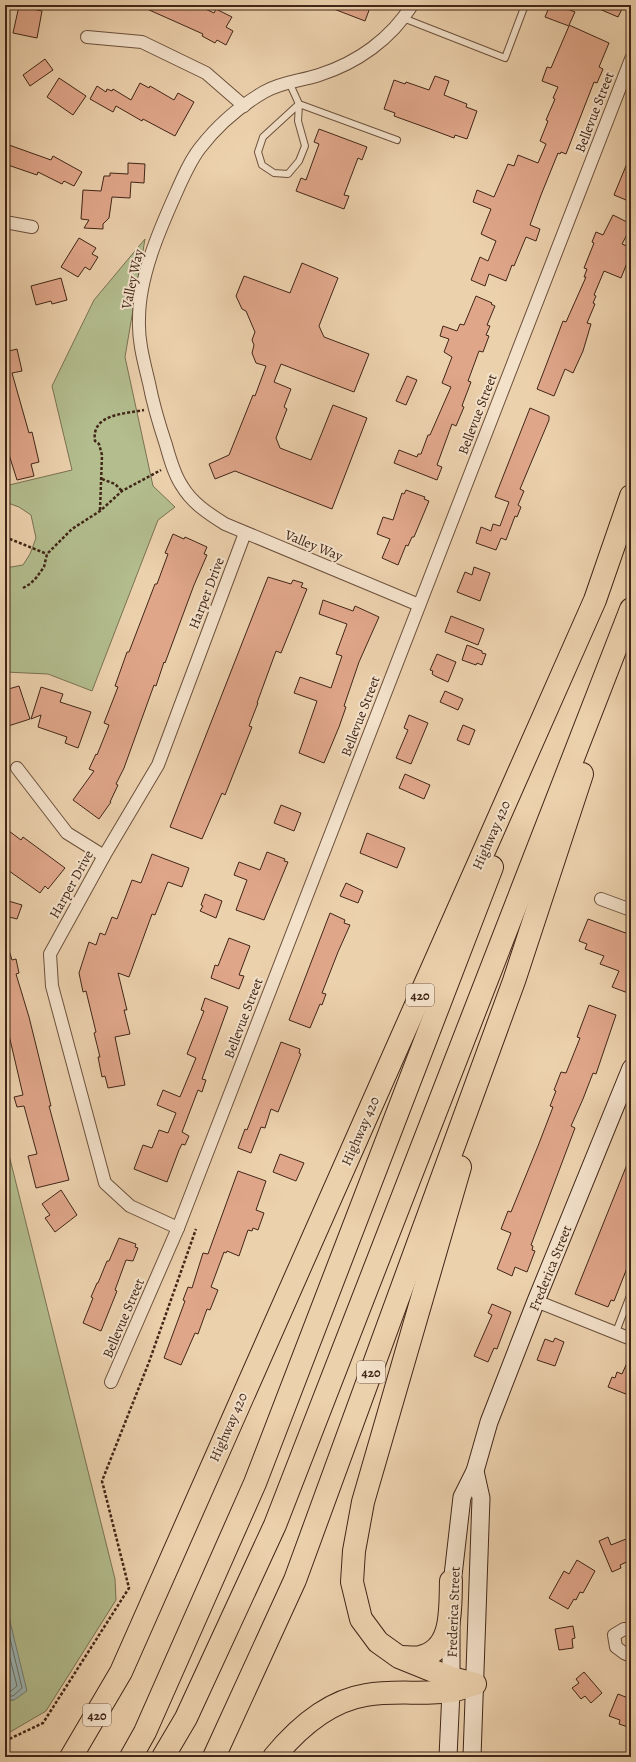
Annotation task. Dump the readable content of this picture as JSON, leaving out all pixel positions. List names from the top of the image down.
{
  "streets": {
    "highway": ["Highway 420", "420"],
    "street": [
      "Bellevue Street",
      "Valley Way",
      "Harper Drive",
      "Frederica Street"
    ]
  },
  "crossings": [
    ["Bellevue Street", "Valley Way"],
    ["Bellevue Street", "Harper Drive"],
    ["Valley Way", "Harper Drive"]
  ]
}
